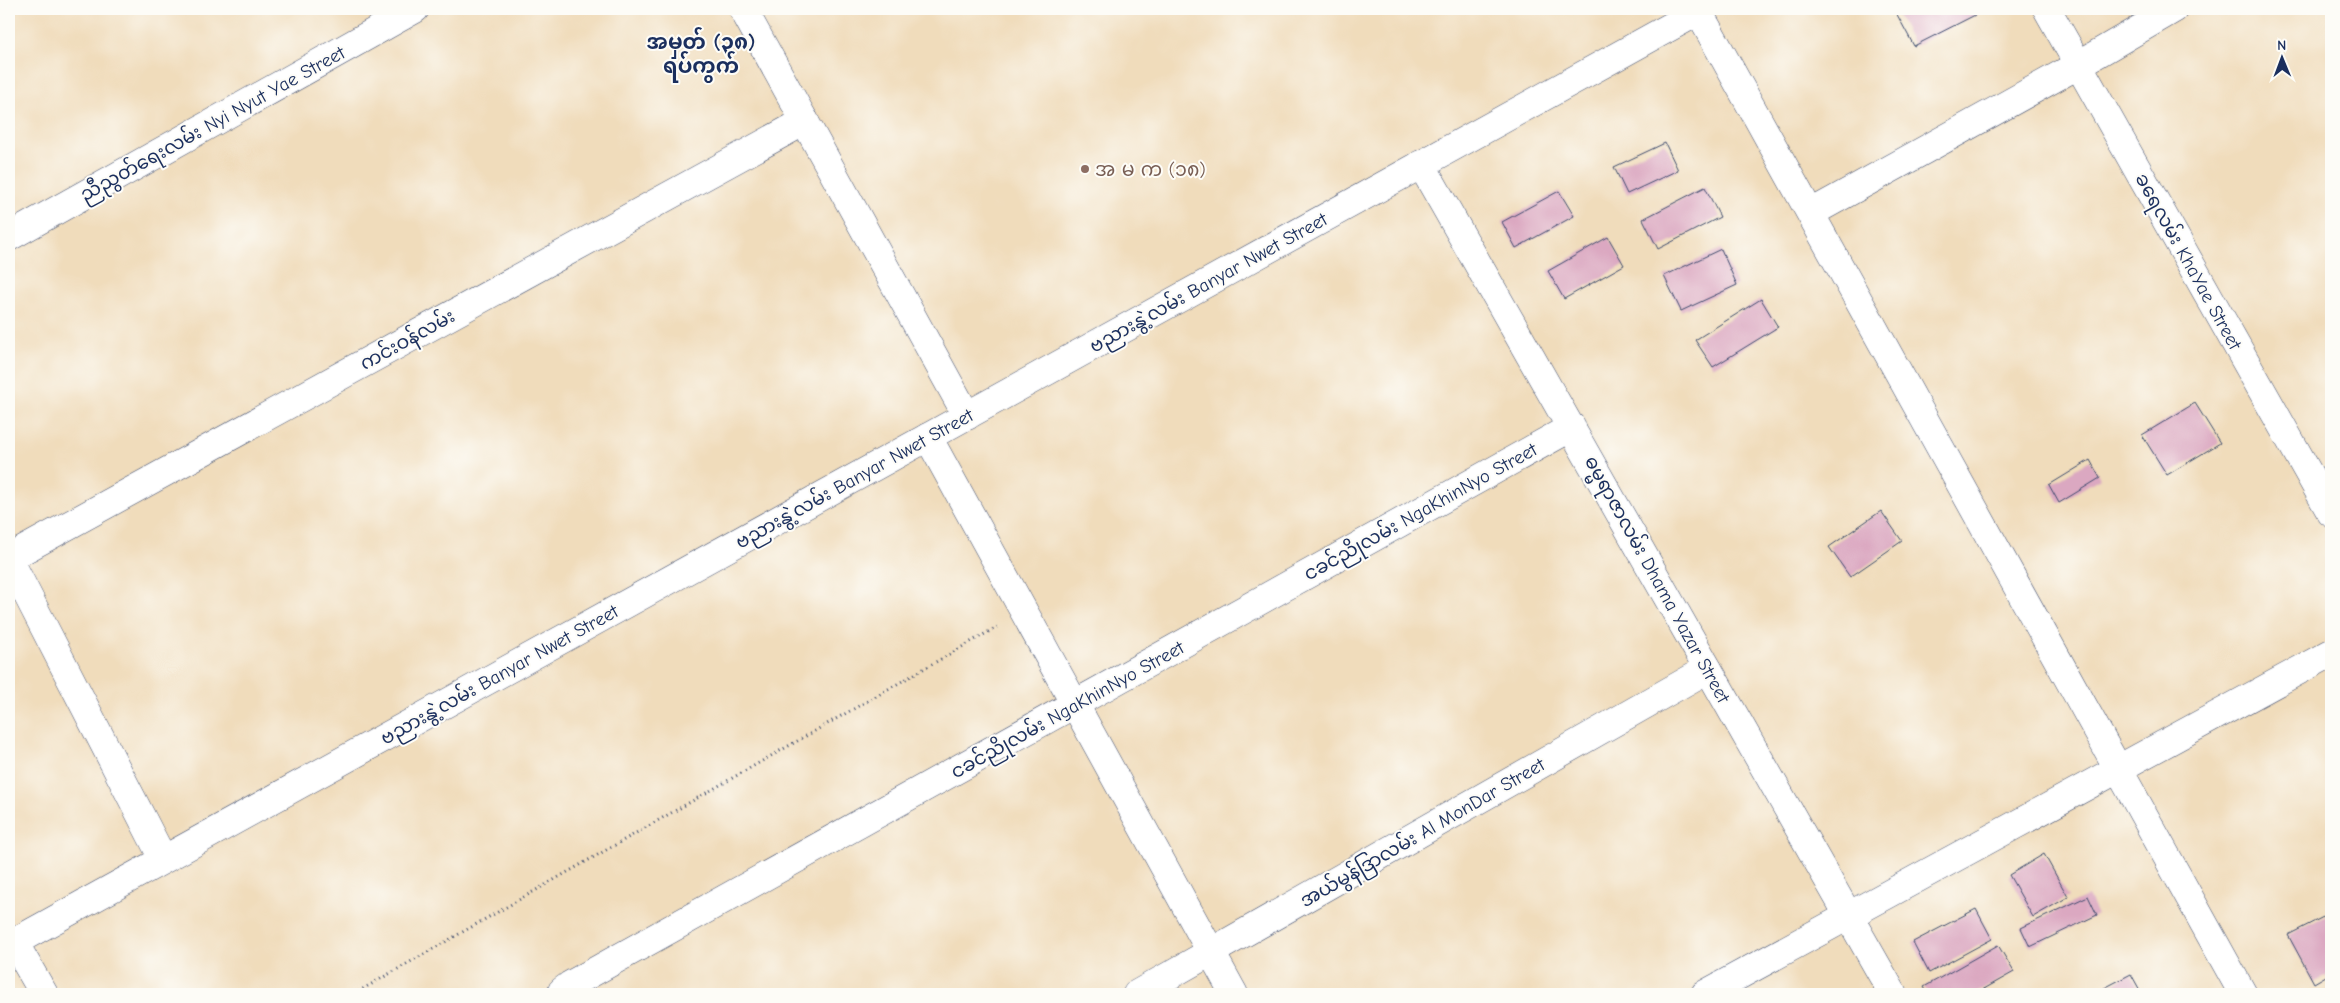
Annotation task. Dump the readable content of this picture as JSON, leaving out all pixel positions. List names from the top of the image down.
{
  "streets": {
    "street": [
      "ညီညွတ်ရေးလမ်း Nyi Nyut Yae Street",
      "ခရေလမ်း KhaYae Street",
      "ဗညားနွဲ့လမ်း Banyar Nwet Street",
      "ကင်းဝန်လမ်း",
      "ငခင်ညိုလမ်း NgaKhinNyo Street",
      "ဓမ္မရာဇာလမ်း Dhama Yazar Street",
      "အယ်မွန်ဒြာလမ်း Al MonDar Street"
    ]
  },
  "crossings": [
    ["ဗညားနွဲ့လမ်း Banyar Nwet Street", "ဓမ္မရာဇာလမ်း Dhama Yazar Street"],
    ["ငခင်ညိုလမ်း NgaKhinNyo Street", "ဓမ္မရာဇာလမ်း Dhama Yazar Street"],
    ["ဓမ္မရာဇာလမ်း Dhama Yazar Street", "အယ်မွန်ဒြာလမ်း Al MonDar Street"]
  ],
  "districts": ["အမှတ် (၃၈) ရပ်ကွက်"],
  "places": ["အ မ က (၁၈)"],
  "north": "top"
}
